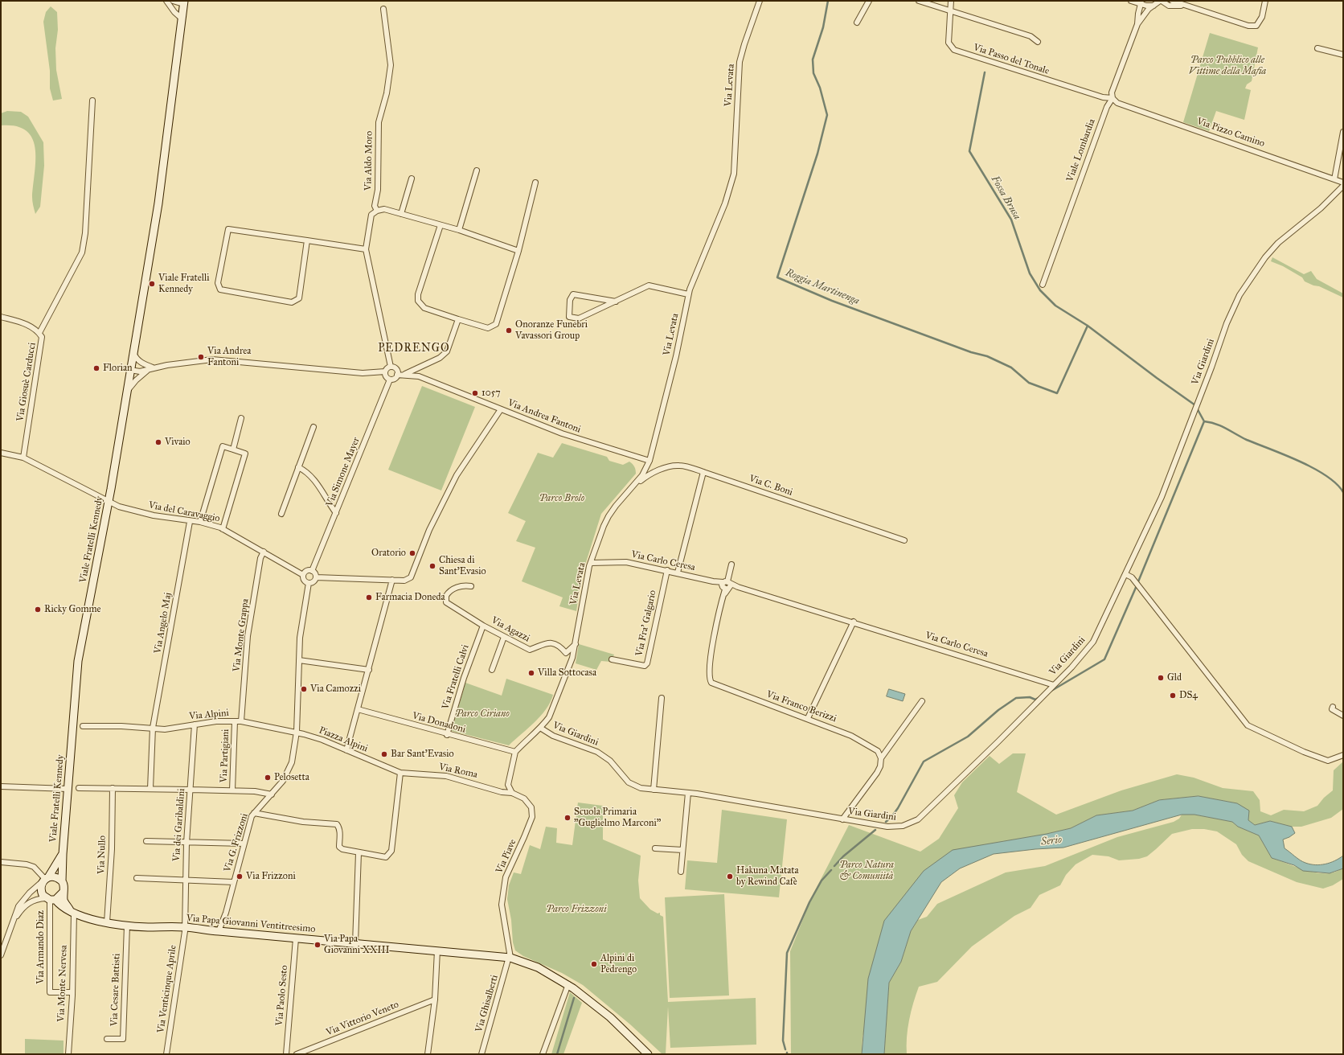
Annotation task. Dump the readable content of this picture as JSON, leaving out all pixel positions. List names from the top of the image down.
{
  "streets": {
    "street": [
      "Via Passo del Tonale",
      "Via Levata",
      "Via Pizzo Camino",
      "Viale Lombardia",
      "Via Aldo Moro",
      "Via Giardini",
      "Via Giosuè Carducci",
      "Via Andrea Fantoni",
      "Via Simone Mayer",
      "Via C. Boni",
      "Via del Caravaggio",
      "Viale Fratelli Kennedy",
      "Via Carlo Ceresa",
      "Via Angelo Maj",
      "Via Fra' Galgario",
      "Via Agazzi",
      "Via Monte Grappa",
      "Via Fratelli Calvi",
      "Via Franco Berizzi",
      "Via Alpini",
      "Via Donadoni",
      "Piazza Alpini",
      "Via Partigiani",
      "Via Roma",
      "Via dei Garibaldini",
      "Via G. Frizzoni",
      "Via Nullo",
      "Via Piave",
      "Via Papa Giovanni Ventitreesimo",
      "Via Armando Diaz",
      "Via Monte Nervesa",
      "Via Venticinque Aprile",
      "Via Cesare Battisti",
      "Via Paolo Sesto",
      "Via Ghisalberti",
      "Via Vittorio Veneto"
    ]
  },
  "crossings": [
    ["Via Passo del Tonale", "Via Pizzo Camino"],
    ["Via Passo del Tonale", "Viale Lombardia"],
    ["Via Levata", "Via Giardini"],
    ["Via Levata", "Via Andrea Fantoni"],
    ["Via Levata", "Via C. Boni"],
    ["Via Levata", "Via Carlo Ceresa"],
    ["Via Pizzo Camino", "Viale Lombardia"],
    ["Via Aldo Moro", "Via Andrea Fantoni"],
    ["Via Aldo Moro", "Via Simone Mayer"],
    ["Via Giardini", "Via Carlo Ceresa"],
    ["Via Giosuè Carducci", "Via del Caravaggio"],
    ["Via Andrea Fantoni", "Via Simone Mayer"],
    ["Via Simone Mayer", "Via del Caravaggio"],
    ["Via del Caravaggio", "Viale Fratelli Kennedy"],
    ["Via del Caravaggio", "Via Angelo Maj"],
    ["Via del Caravaggio", "Via Monte Grappa"],
    ["Viale Fratelli Kennedy", "Via Papa Giovanni Ventitreesimo"],
    ["Viale Fratelli Kennedy", "Via Armando Diaz"],
    ["Via Carlo Ceresa", "Via Fra' Galgario"],
    ["Via Carlo Ceresa", "Via Franco Berizzi"],
    ["Via Angelo Maj", "Via Alpini"],
    ["Via Agazzi", "Via Fratelli Calvi"],
    ["Via Monte Grappa", "Via Alpini"],
    ["Via Fratelli Calvi", "Via Donadoni"],
    ["Via Alpini", "Piazza Alpini"],
    ["Via Alpini", "Via Partigiani"],
    ["Via Alpini", "Via dei Garibaldini"],
    ["Via Alpini", "Via G. Frizzoni"],
    ["Piazza Alpini", "Via Roma"],
    ["Piazza Alpini", "Via G. Frizzoni"],
    ["Via Roma", "Via Piave"],
    ["Via dei Garibaldini", "Via Papa Giovanni Ventitreesimo"],
    ["Via dei Garibaldini", "Via Venticinque Aprile"],
    ["Via G. Frizzoni", "Via Papa Giovanni Ventitreesimo"],
    ["Via Nullo", "Via Papa Giovanni Ventitreesimo"],
    ["Via Piave", "Via Papa Giovanni Ventitreesimo"],
    ["Via Piave", "Via Ghisalberti"],
    ["Via Papa Giovanni Ventitreesimo", "Via Armando Diaz"],
    ["Via Papa Giovanni Ventitreesimo", "Via Monte Nervesa"],
    ["Via Papa Giovanni Ventitreesimo", "Via Venticinque Aprile"],
    ["Via Papa Giovanni Ventitreesimo", "Via Cesare Battisti"],
    ["Via Papa Giovanni Ventitreesimo", "Via Paolo Sesto"],
    ["Via Papa Giovanni Ventitreesimo", "Via Ghisalberti"],
    ["Via Armando Diaz", "Via Monte Nervesa"]
  ],
  "districts": ["PEDRENGO"],
  "water": ["Fossa Brusa", "Roggia Martinenga", "Serio"],
  "parks": [
    "Parco Pubblico alle Vittime della Mafia",
    "Parco Brolo",
    "Parco Ciriano",
    "Parco Natura & Comuniità",
    "Parco Frizzoni"
  ],
  "places": [
    "Viale Fratelli Kennedy",
    "Onoranze Funebri Vavassori Group",
    "Via Andrea Fantoni",
    "Florian",
    "1057",
    "Vivaio",
    "Oratorio",
    "Chiesa di Sant'Evasio",
    "Farmacia Doneda",
    "Ricky Gomme",
    "Villa Sottocasa",
    "Gld",
    "Via Camozzi",
    "DS4",
    "Bar Sant'Evasio",
    "Pelosetta",
    "Scuola Primaria \"Guglielmo Marconi\"",
    "Via Frizzoni",
    "Hakuna Matata by Rewind Cafè",
    "Via Papa Giovanni XXIII",
    "Alpini di Pedrengo"
  ]
}
